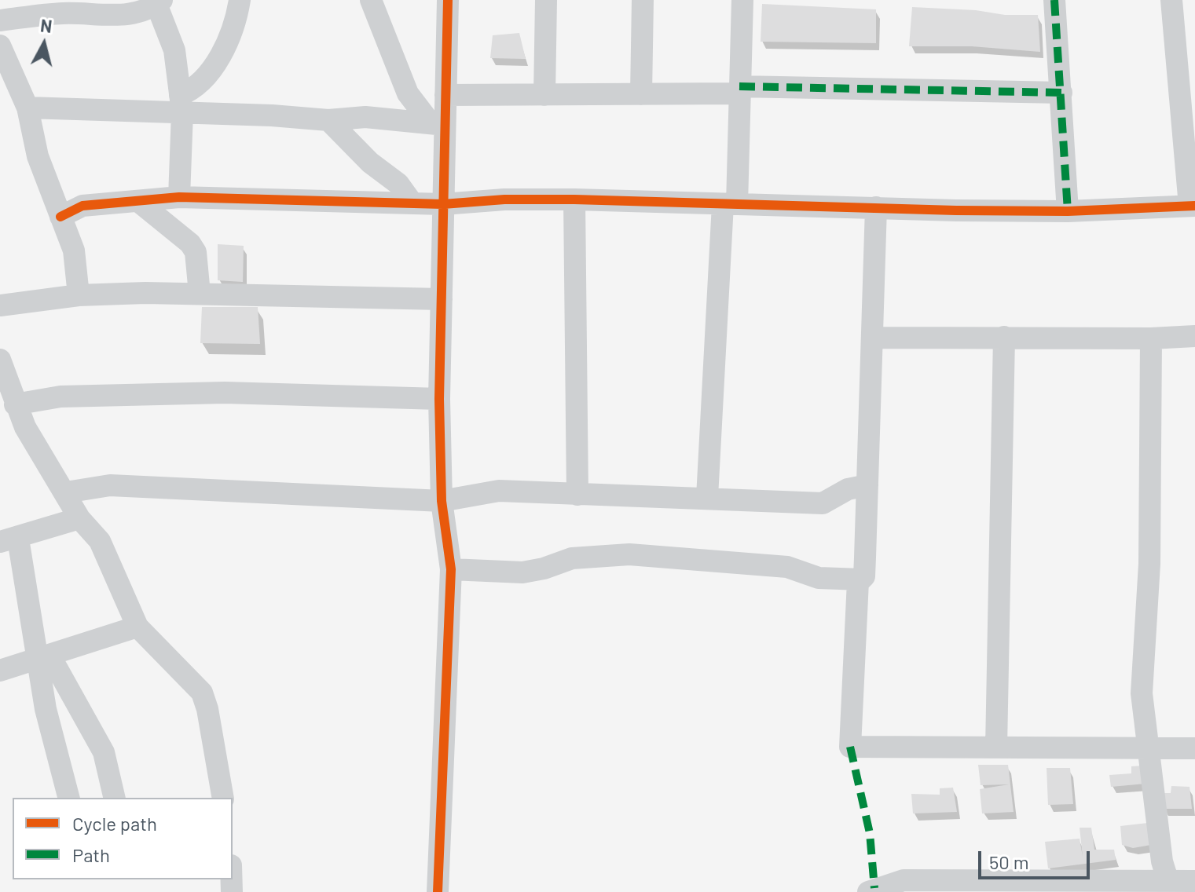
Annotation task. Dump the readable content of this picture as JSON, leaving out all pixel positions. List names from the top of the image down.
{
  "legend": ["Cycle path", "Path"],
  "scale_bar": "50 m",
  "north": "top"
}
